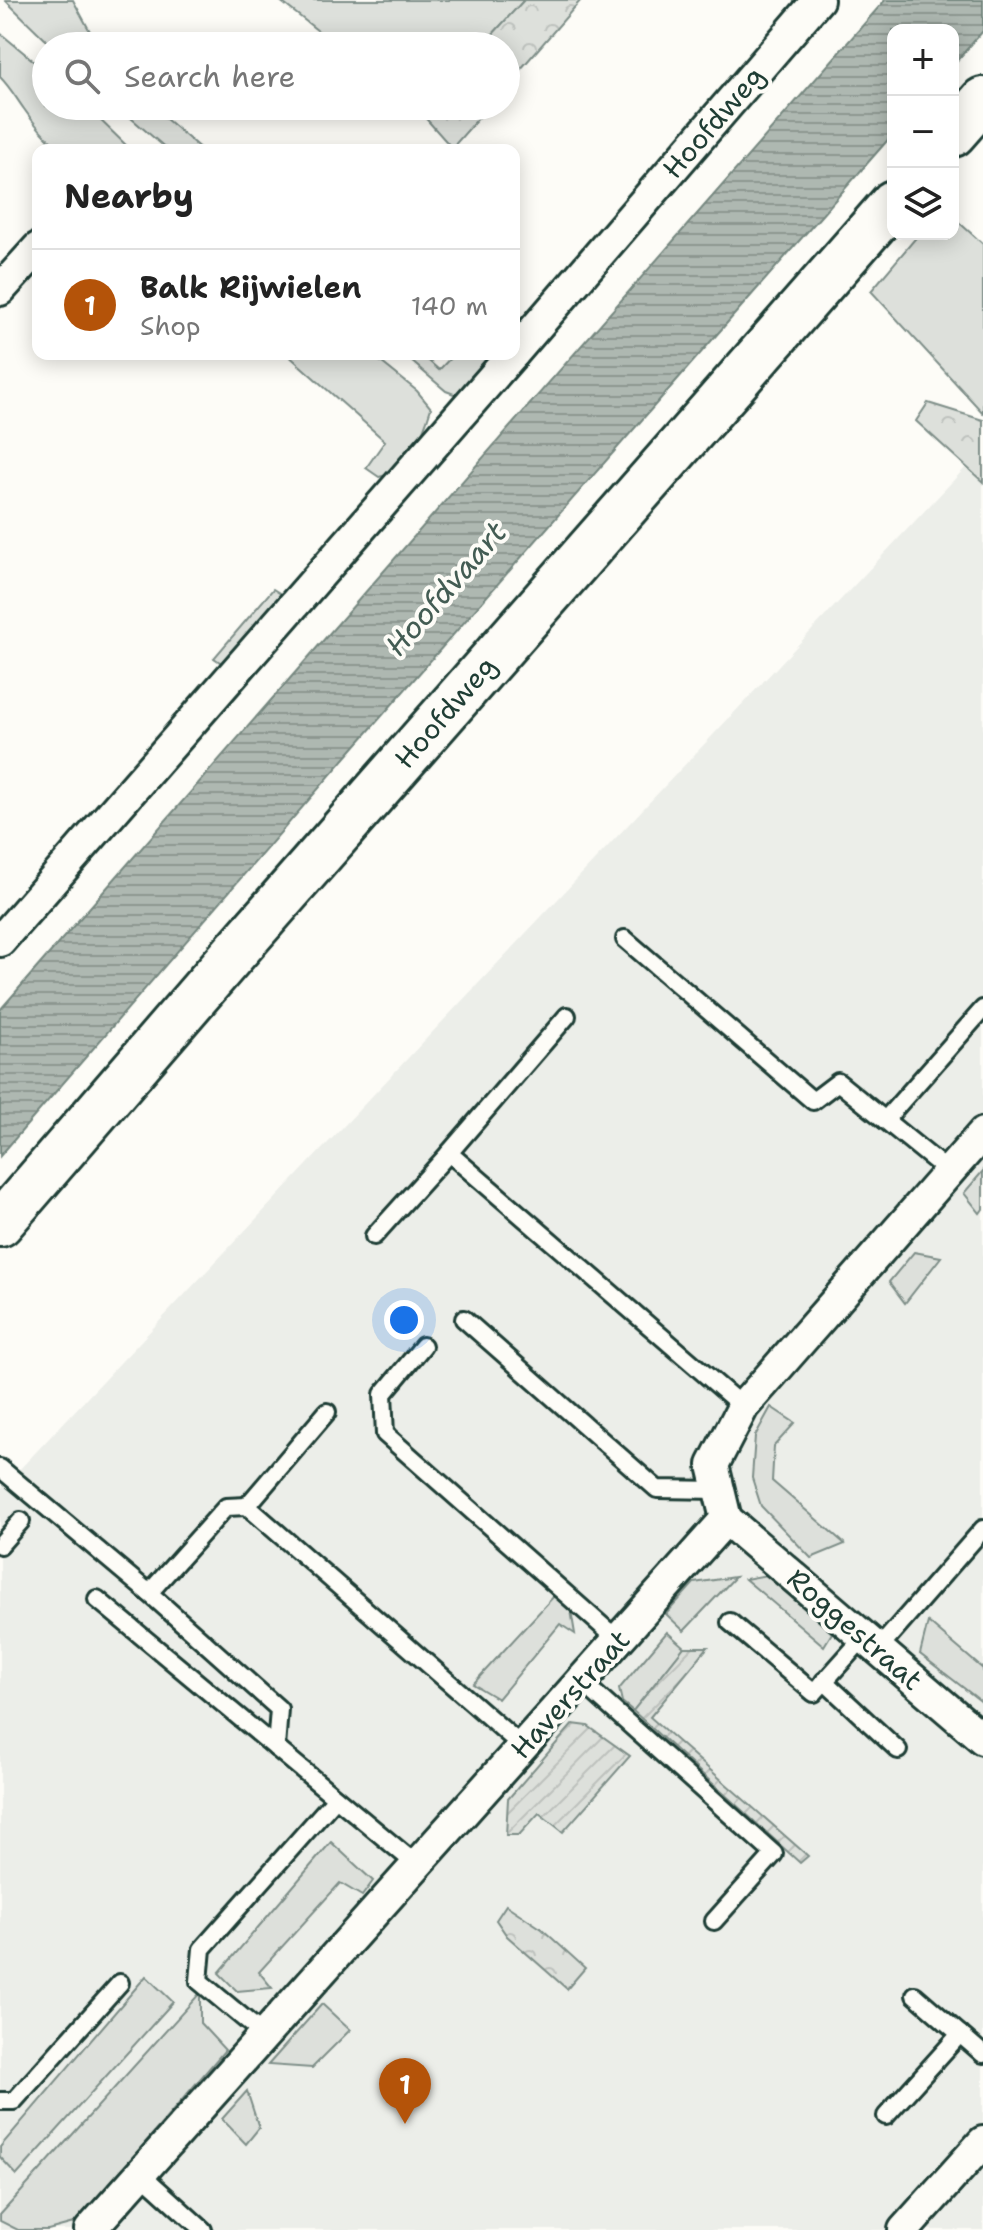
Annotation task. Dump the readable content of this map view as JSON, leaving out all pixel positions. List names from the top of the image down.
{
  "streets": {
    "street": ["Hoofdweg", "Roggestraat", "Haverstraat"]
  },
  "crossings": [
    ["Roggestraat", "Haverstraat"]
  ],
  "water": ["Hoofdvaart"],
  "page": {
    "map_buttons": ["+", "−"],
    "search": "Search here",
    "heading": "Nearby",
    "list": [
      {
        "mark": "1",
        "name": "Balk Rijwielen",
        "note": "Shop",
        "value": "140 m"
      }
    ],
    "pins": "1"
  }
}
